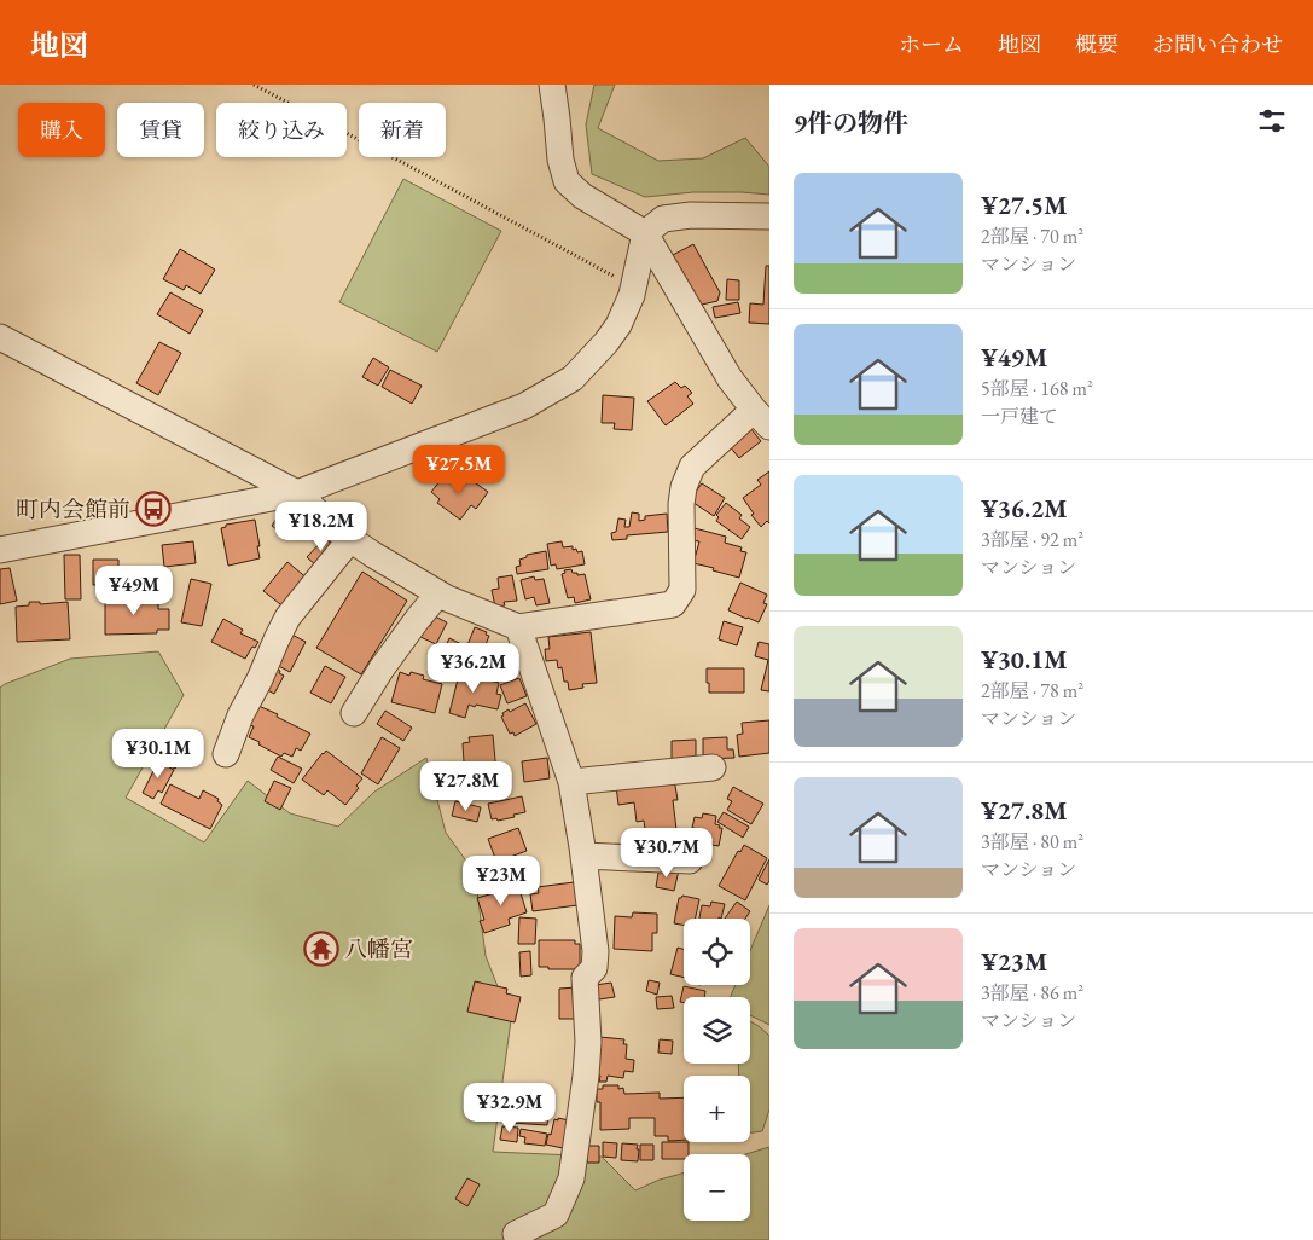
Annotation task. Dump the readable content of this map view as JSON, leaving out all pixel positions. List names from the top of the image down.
{
  "places": {
    "bus stop": ["町内会館前"],
    "temple": ["八幡宮"]
  },
  "page": {
    "header": "地図",
    "nav": [
      "ホーム",
      "地図",
      "概要",
      "お問い合わせ"
    ],
    "heading": "9件の物件",
    "chip": [
      "購入",
      "賃貸",
      "絞り込み",
      "新着"
    ],
    "list": [
      {
        "name": "¥27.5M",
        "note": "2部屋 · 70 m² · マンション"
      },
      {
        "name": "¥49M",
        "note": "5部屋 · 168 m² · 一戸建て"
      },
      {
        "name": "¥36.2M",
        "note": "3部屋 · 92 m² · マンション"
      },
      {
        "name": "¥30.1M",
        "note": "2部屋 · 78 m² · マンション"
      },
      {
        "name": "¥27.8M",
        "note": "3部屋 · 80 m² · マンション"
      },
      {
        "name": "¥23M",
        "note": "3部屋 · 86 m² · マンション"
      }
    ],
    "price": [
      "¥27.5M",
      "¥18.2M",
      "¥49M",
      "¥36.2M",
      "¥30.1M",
      "¥27.8M",
      "¥30.7M",
      "¥23M",
      "¥32.9M"
    ],
    "map_buttons": ["+", "−"]
  }
}
